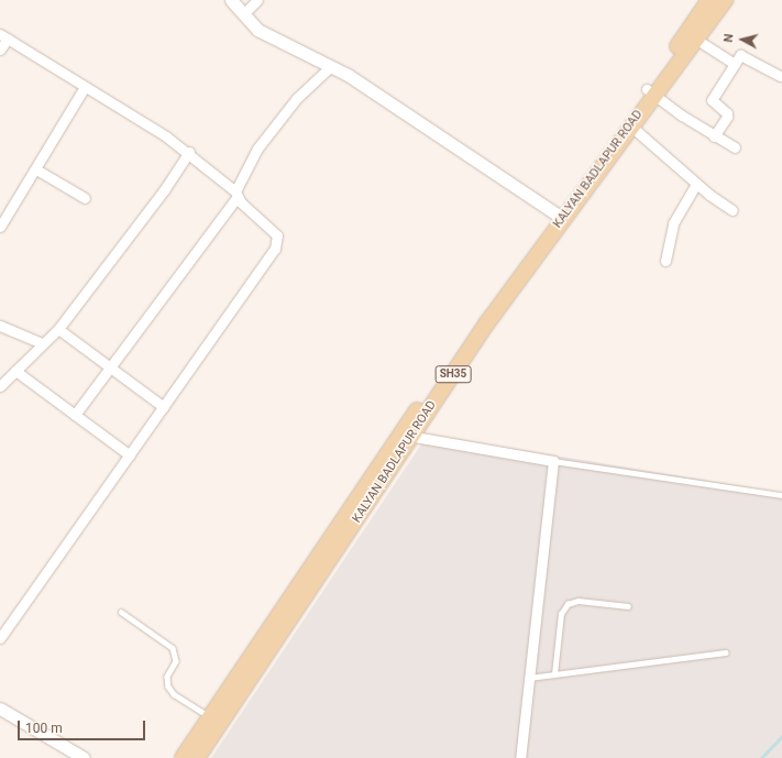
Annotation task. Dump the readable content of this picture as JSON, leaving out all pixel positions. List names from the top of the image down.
{
  "streets": {
    "main road": ["KALYAN BADLAPUR ROAD", "SH35"]
  },
  "scale_bar": "100 m",
  "north": "left"
}
